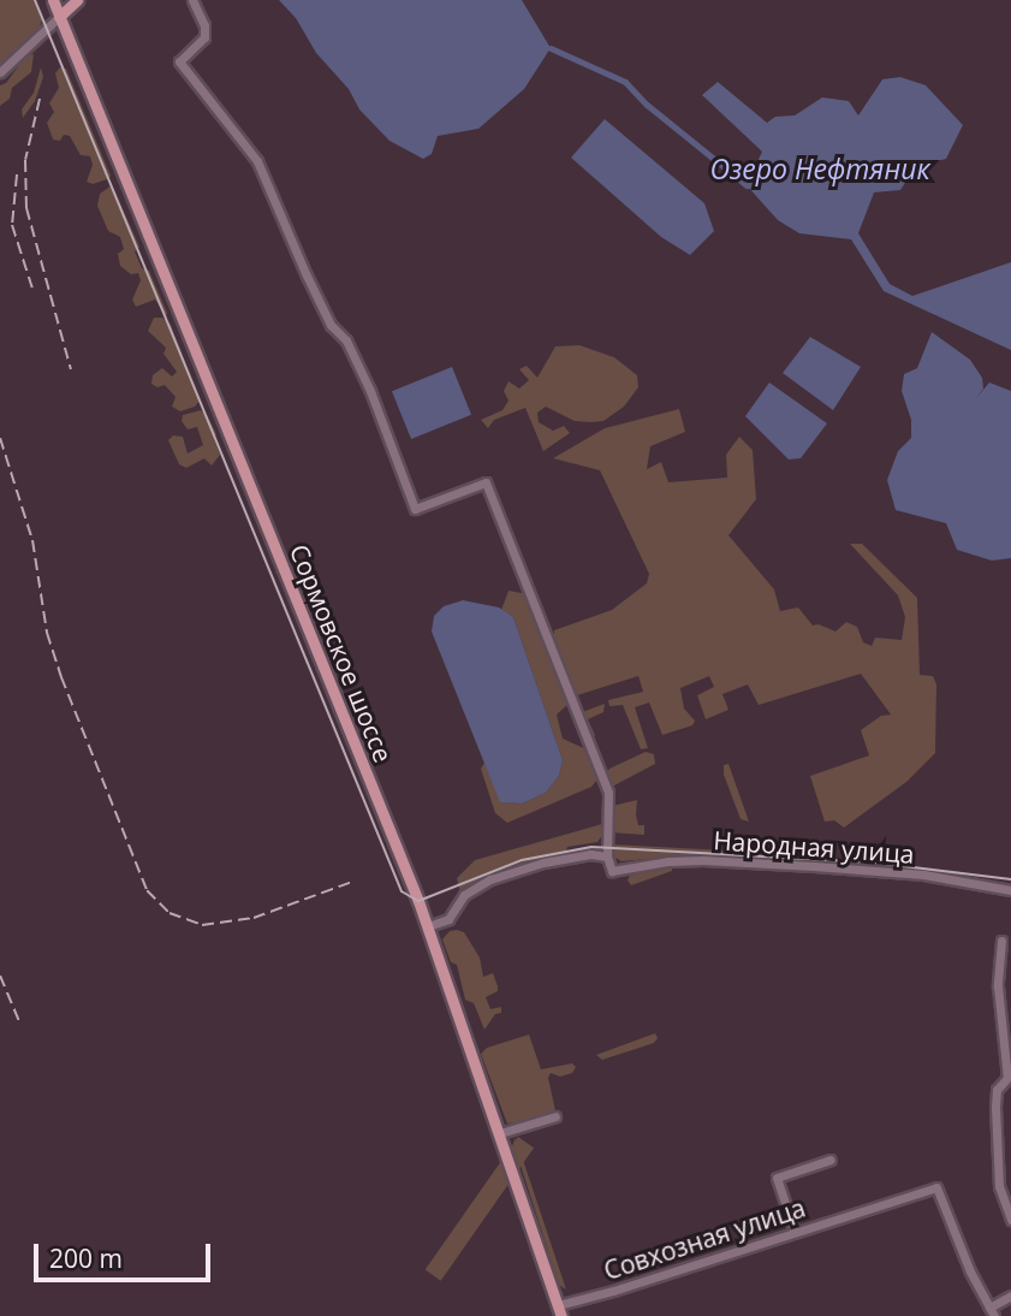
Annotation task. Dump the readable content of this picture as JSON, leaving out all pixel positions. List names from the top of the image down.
{
  "streets": {
    "main road": ["Сормовское шоссе"],
    "street": ["Народная улица", "Совхозная улица"]
  },
  "crossings": [
    ["Сормовское шоссе", "Совхозная улица"]
  ],
  "water": ["Озеро Нефтяник"],
  "scale_bar": "200 m"
}
